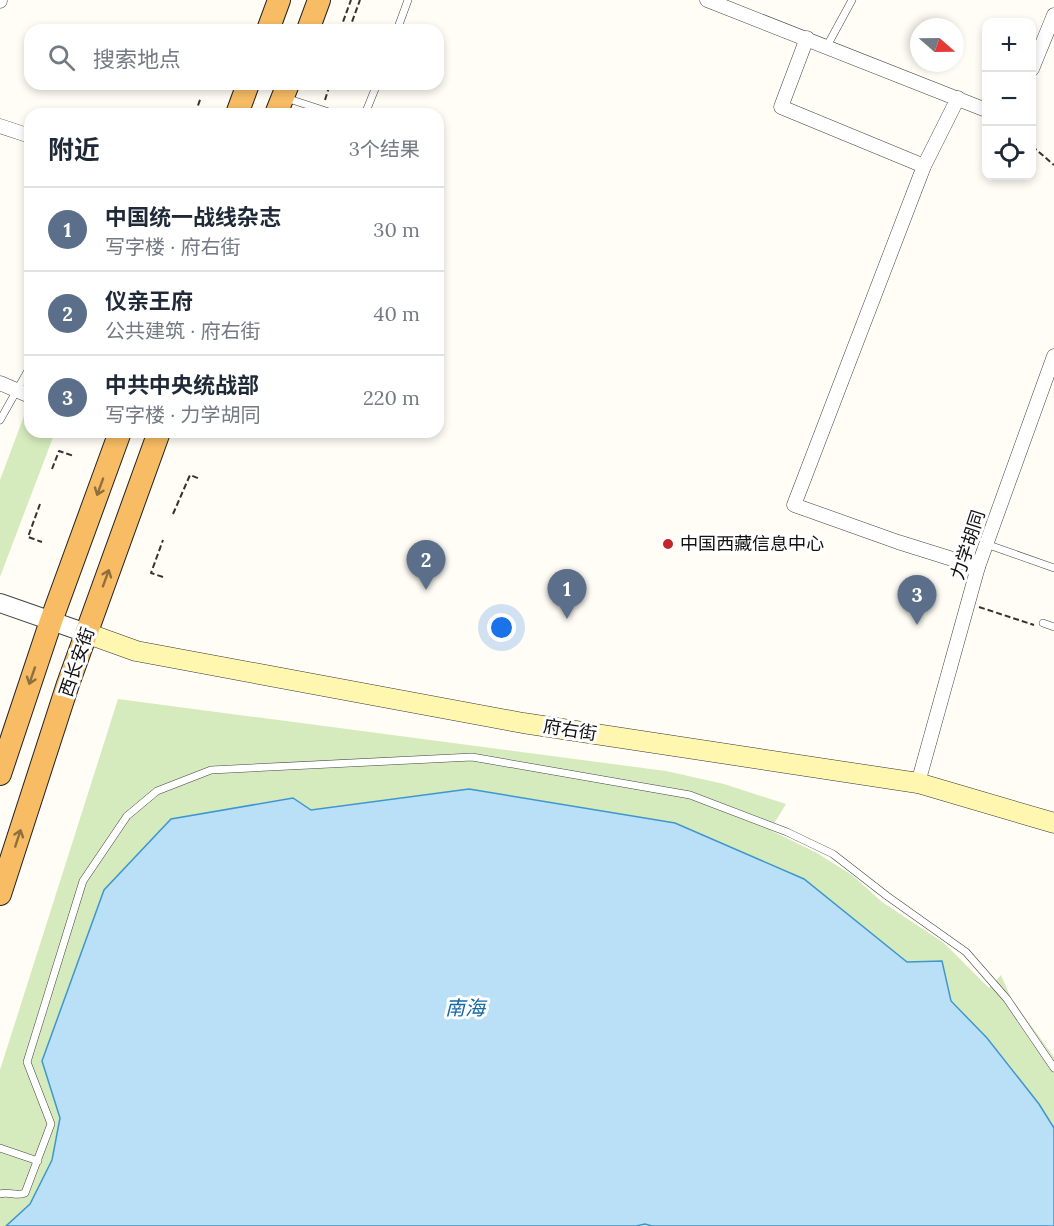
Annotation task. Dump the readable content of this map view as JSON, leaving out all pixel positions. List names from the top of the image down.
{
  "streets": {
    "highway": ["西长安街"],
    "main road": ["府右街"],
    "street": ["力学胡同"]
  },
  "crossings": [
    ["力学胡同", "府右街"],
    ["西长安街", "府右街"]
  ],
  "water": ["南海"],
  "places": ["中国西藏信息中心"],
  "north": "right",
  "page": {
    "map_buttons": ["+", "−"],
    "search": "搜索地点",
    "heading": ["附近", "3个结果"],
    "list": [
      {
        "mark": "1",
        "name": "中国统一战线杂志",
        "note": "写字楼 · 府右街",
        "value": "30 m"
      },
      {
        "mark": "2",
        "name": "仪亲王府",
        "note": "公共建筑 · 府右街",
        "value": "40 m"
      },
      {
        "mark": "3",
        "name": "中共中央统战部",
        "note": "写字楼 · 力学胡同",
        "value": "220 m"
      }
    ],
    "pins": ["2", "1", "3"]
  }
}
